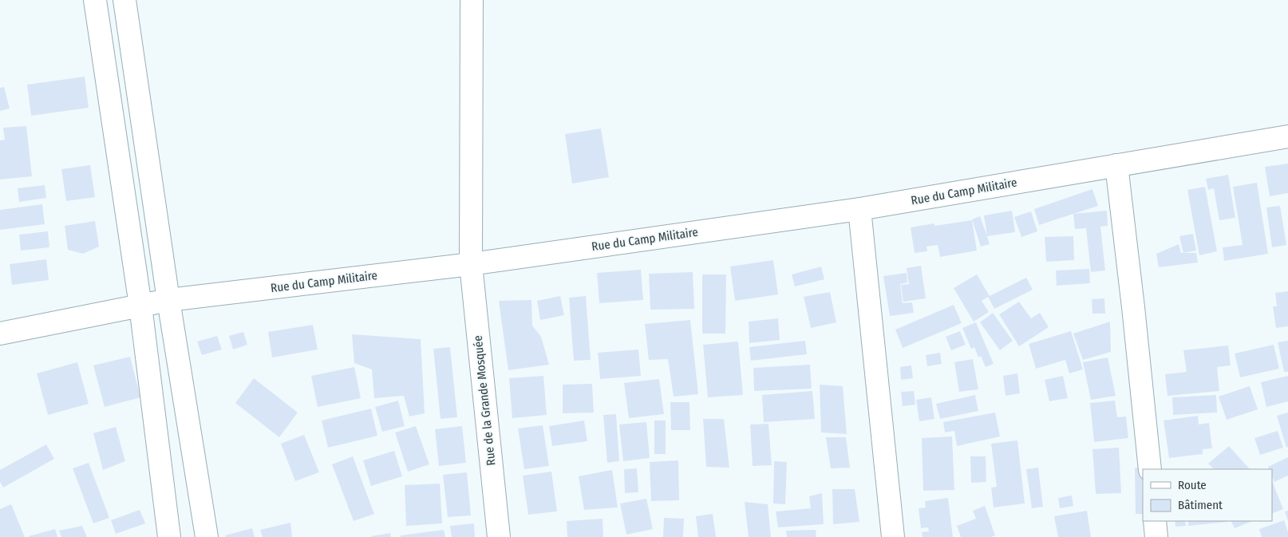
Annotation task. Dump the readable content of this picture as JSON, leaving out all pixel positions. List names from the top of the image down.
{
  "streets": {
    "street": ["Rue du Camp Militaire", "Rue de la Grande Mosquée"]
  },
  "crossings": [
    ["Rue du Camp Militaire", "Rue de la Grande Mosquée"]
  ],
  "legend": ["Route", "Bâtiment"]
}
